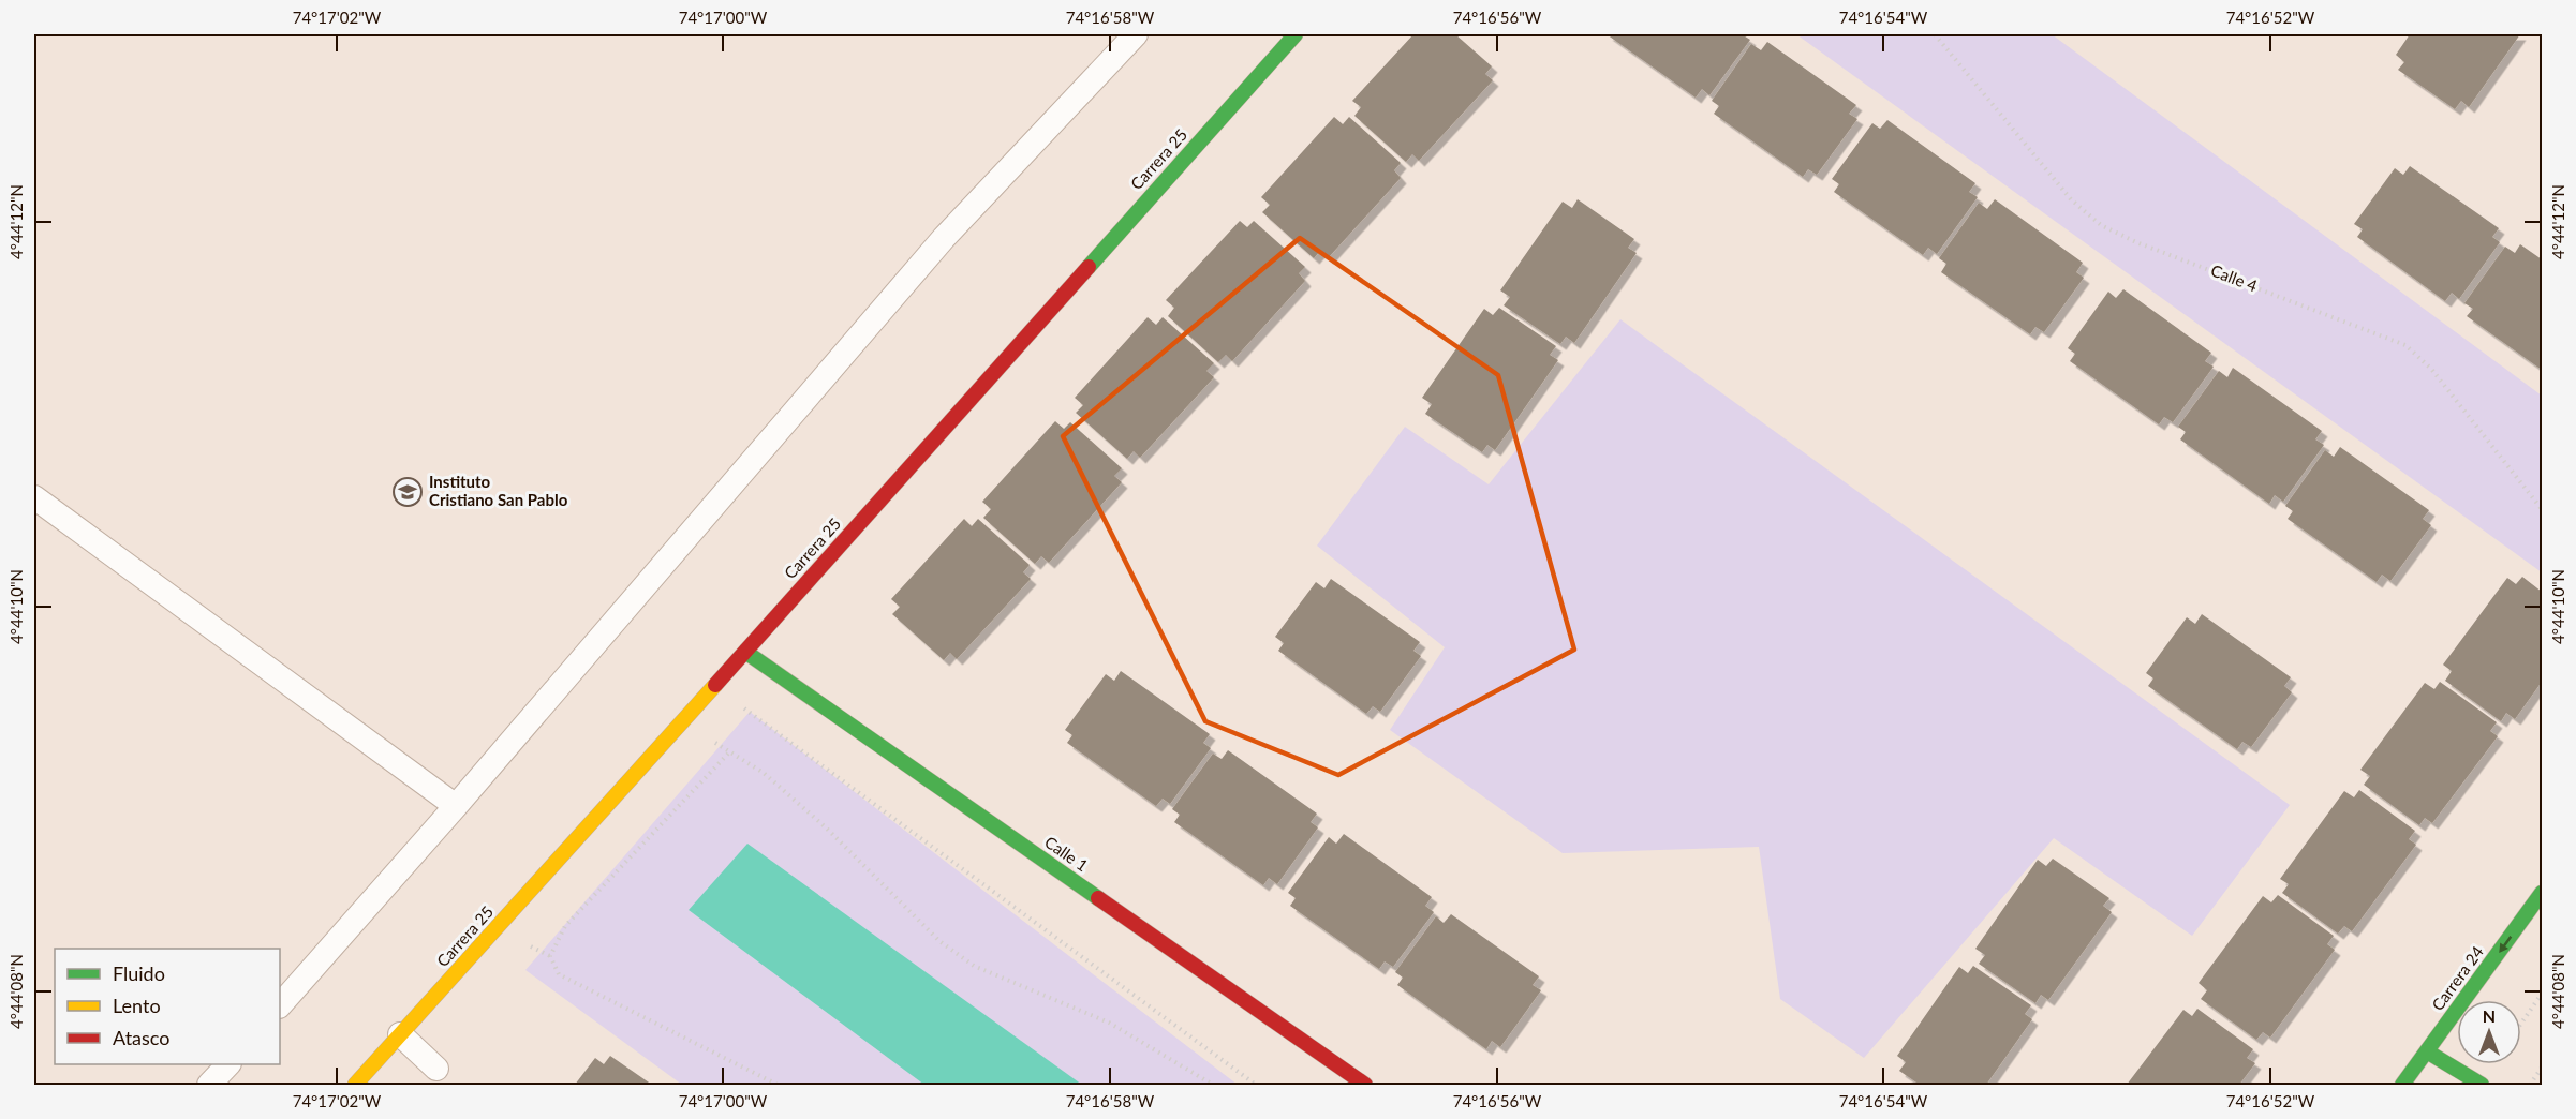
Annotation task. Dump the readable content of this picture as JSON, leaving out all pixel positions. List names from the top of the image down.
{
  "streets": {
    "street": ["Carrera 25", "Calle 1", "Carrera 24"],
    "path": ["Calle 4"]
  },
  "crossings": [
    ["Carrera 25", "Calle 1"]
  ],
  "one_way": ["Carrera 24"],
  "places": {
    "school or university": ["Instituto Cristiano San Pablo"]
  },
  "legend": ["Fluido", "Lento", "Atasco"],
  "north": "top",
  "coordinates": [
    "74°17'02\"W",
    "74°17'00\"W",
    "74°16'58\"W",
    "74°16'56\"W",
    "74°16'54\"W",
    "74°16'52\"W",
    "4°44'12\"N",
    "4°44'10\"N",
    "4°44'08\"N"
  ]
}
